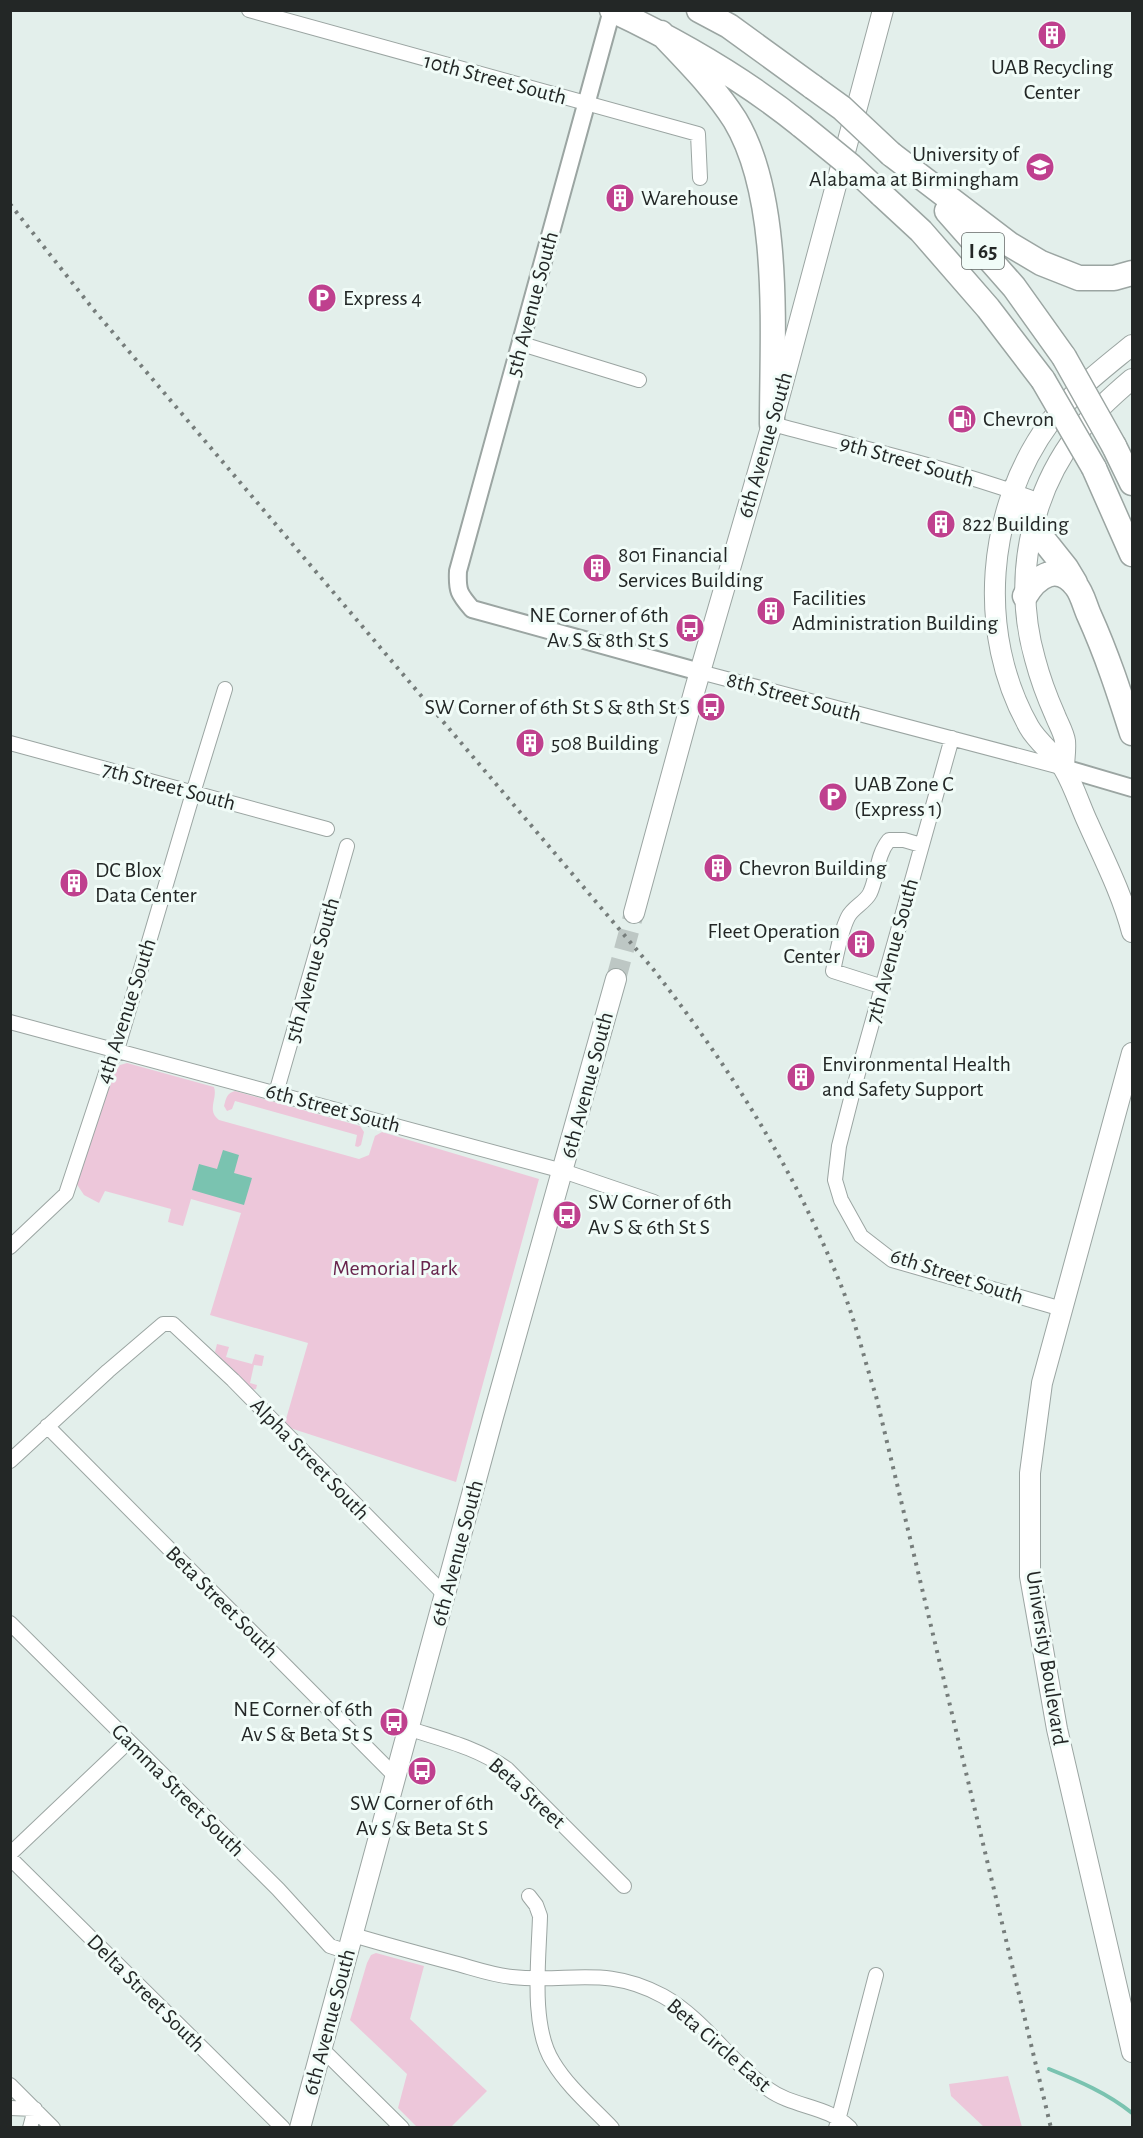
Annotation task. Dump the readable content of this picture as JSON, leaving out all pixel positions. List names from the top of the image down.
{
  "streets": {
    "highway": ["I 65"],
    "main road": ["6th Avenue South", "University Boulevard"],
    "street": [
      "10th Street South",
      "5th Avenue South",
      "9th Street South",
      "8th Street South",
      "7th Street South",
      "7th Avenue South",
      "4th Avenue South",
      "6th Street South",
      "Alpha Street South",
      "Beta Street South",
      "Gamma Street South",
      "Beta Street",
      "Delta Street South",
      "Beta Circle East"
    ]
  },
  "crossings": [
    ["10th Street South", "5th Avenue South"],
    ["I 65", "5th Avenue South"],
    ["5th Avenue South", "8th Street South"],
    ["5th Avenue South", "6th Street South"],
    ["6th Avenue South", "9th Street South"],
    ["6th Avenue South", "8th Street South"],
    ["6th Avenue South", "6th Street South"],
    ["6th Avenue South", "Alpha Street South"],
    ["6th Avenue South", "Beta Street South"],
    ["6th Avenue South", "Gamma Street South"],
    ["6th Avenue South", "Beta Street"],
    ["6th Avenue South", "Beta Circle East"],
    ["8th Street South", "7th Avenue South"],
    ["7th Street South", "4th Avenue South"],
    ["7th Avenue South", "6th Street South"],
    ["4th Avenue South", "6th Street South"],
    ["6th Street South", "University Boulevard"],
    ["Alpha Street South", "Beta Street South"],
    ["Gamma Street South", "Beta Circle East"]
  ],
  "parks": ["Memorial Park"],
  "places": {
    "building": [
      "UAB Recycling Center",
      "Warehouse",
      "822 Building",
      "801 Financial Services Building",
      "Facilities Administration Building",
      "508 Building",
      "Chevron Building",
      "DC Blox Data Center",
      "Fleet Operation Center",
      "Environmental Health and Safety Support"
    ],
    "school or university": ["University of Alabama at Birmingham"],
    "parking": ["Express 4", "UAB Zone C (Express 1)"],
    "fuel station": ["Chevron"],
    "bus stop": [
      "NE Corner of 6th Av S & 8th St S",
      "SW Corner of 6th St S & 8th St S",
      "SW Corner of 6th Av S & 6th St S",
      "NE Corner of 6th Av S & Beta St S",
      "SW Corner of 6th Av S & Beta St S"
    ]
  }
}
